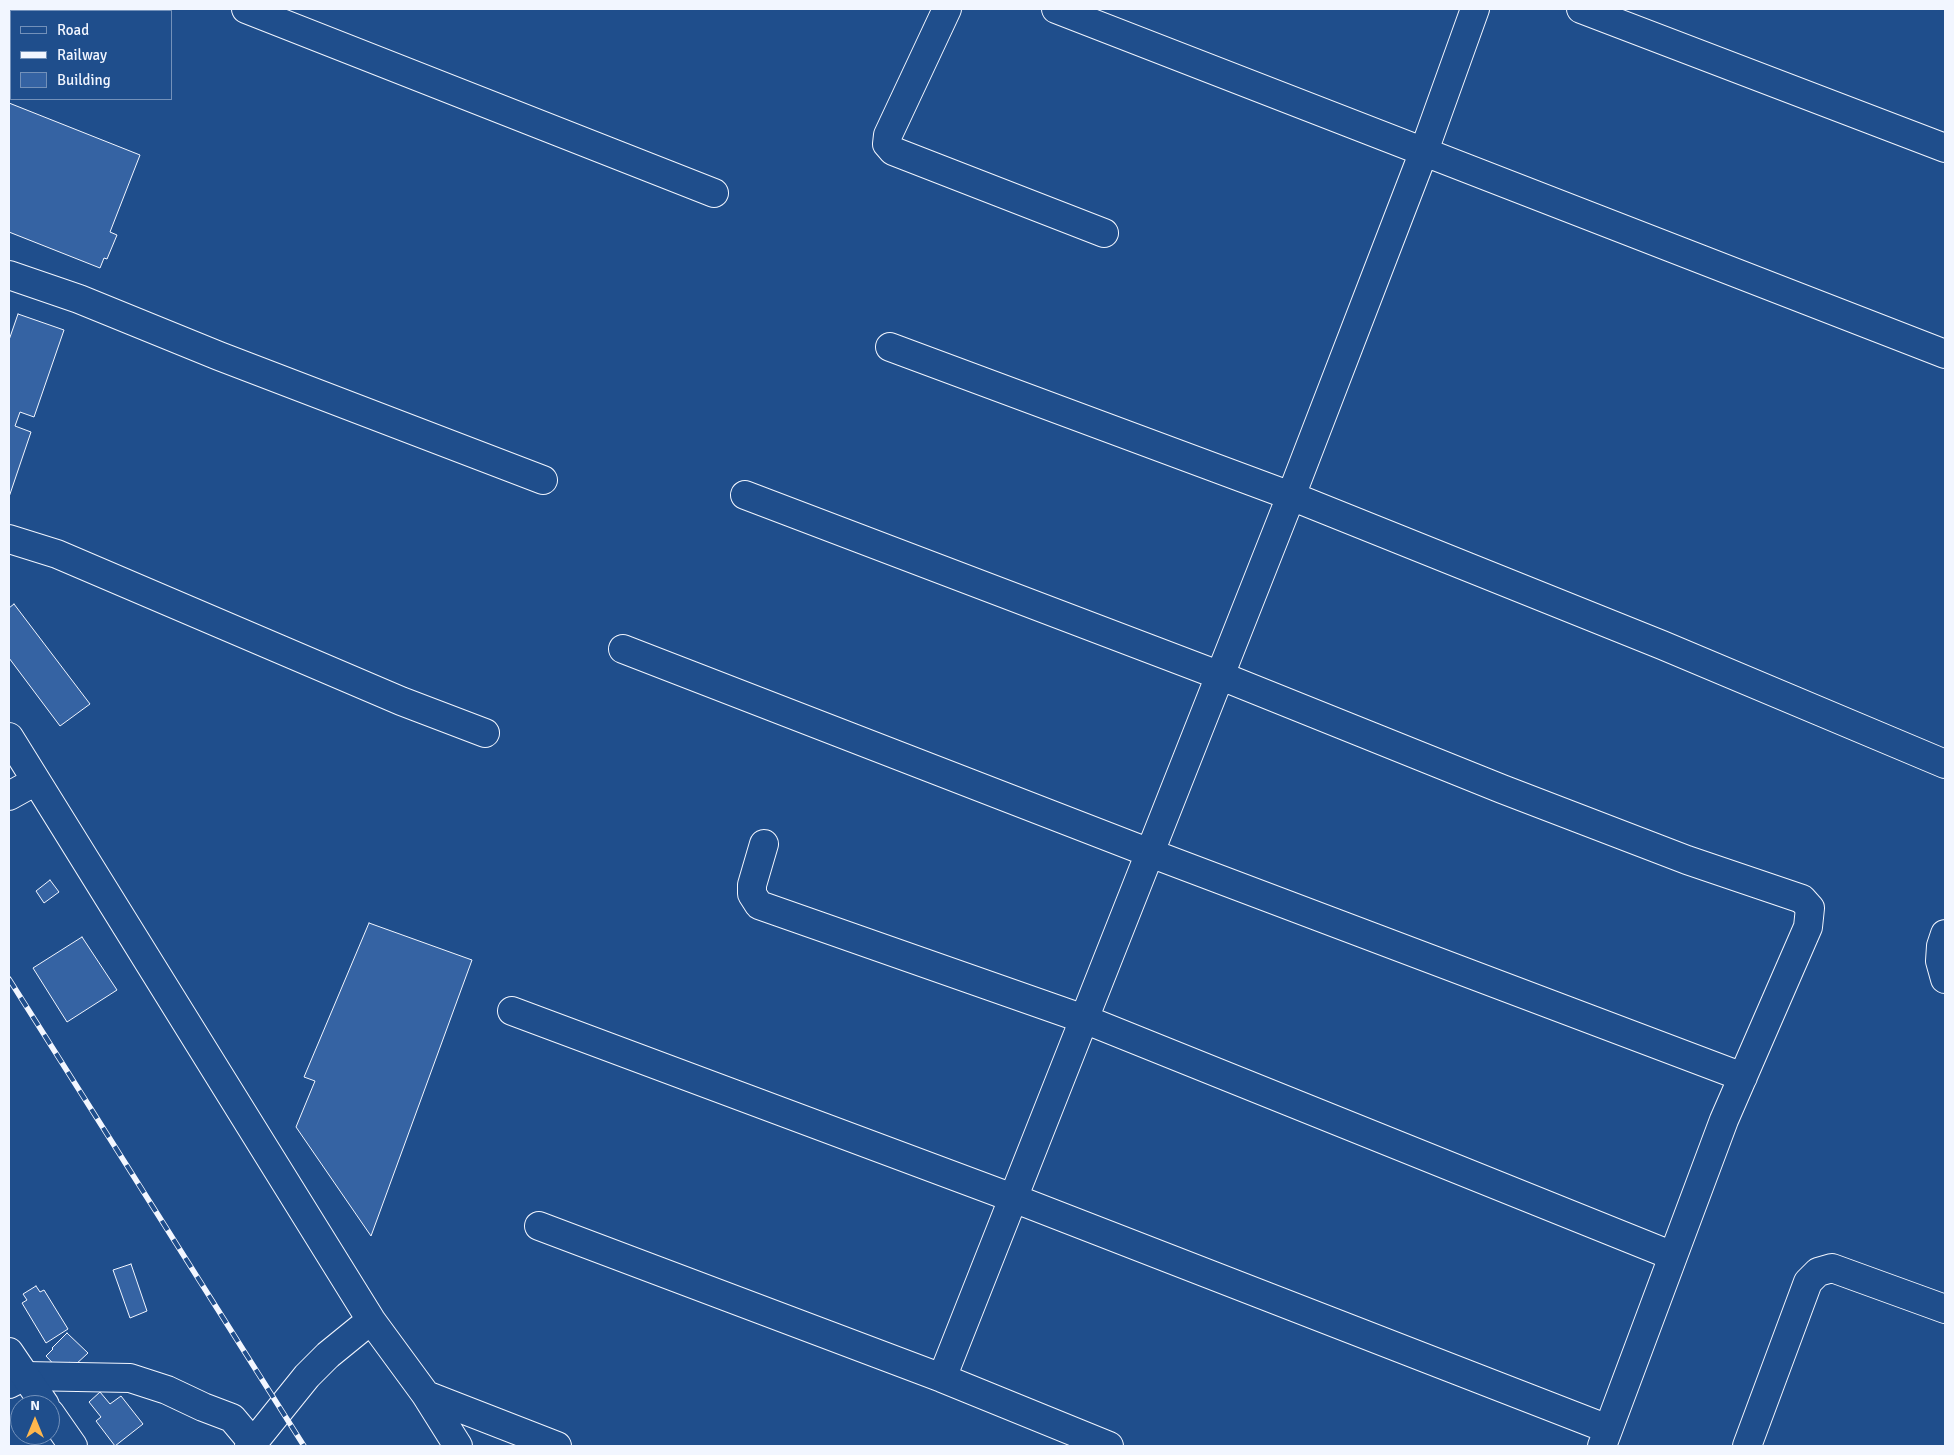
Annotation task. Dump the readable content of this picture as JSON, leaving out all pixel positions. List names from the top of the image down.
{
  "legend": ["Road", "Railway", "Building"],
  "north": "top"
}
